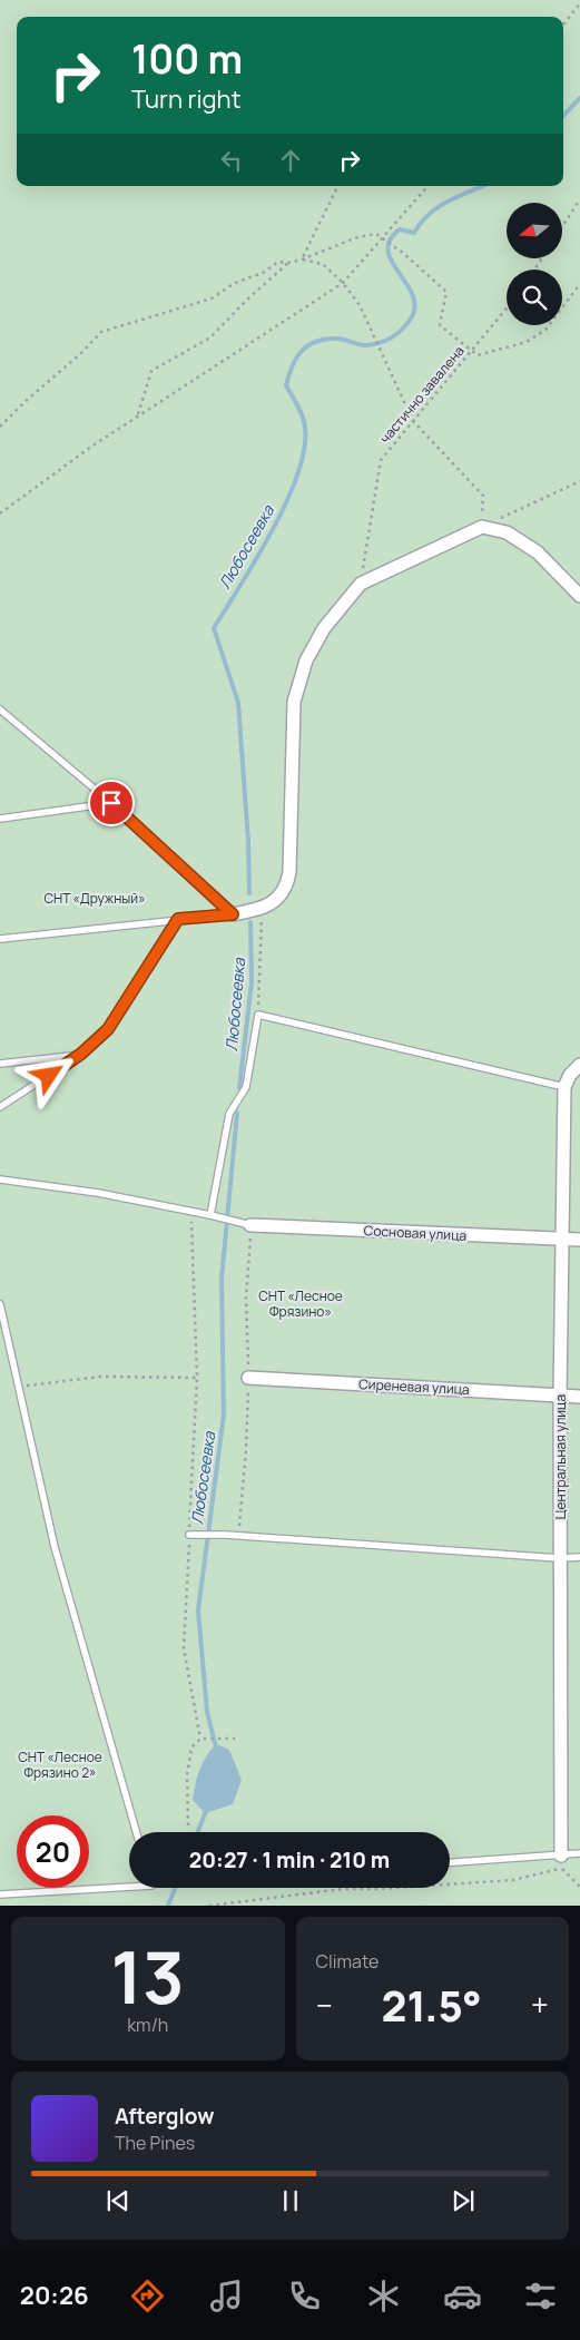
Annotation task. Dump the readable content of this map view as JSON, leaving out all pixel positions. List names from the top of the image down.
{
  "streets": {
    "street": ["Сосновая улица", "Сиреневая улица", "Центральная улица"],
    "path": ["частично завалена"]
  },
  "crossings": [
    ["Сосновая улица", "Центральная улица"],
    ["Сиреневая улица", "Центральная улица"]
  ],
  "water": ["Любосеевка"],
  "parks": ["СНТ «Дружный»", "СНТ «Лесное Фрязино»", "СНТ «Лесное Фрязино 2»"],
  "north": "left",
  "page": {
    "turn": ["100 m", "Turn right"],
    "limit": "20",
    "trip": "20:27 · 1 min · 210 m",
    "tile": [
      ["13", "km/h"],
      "Climate"
    ],
    "heat": ["−", "21.5°", "+"],
    "song": ["Afterglow", "The Pines"],
    "tabs": "20:26"
  }
}
